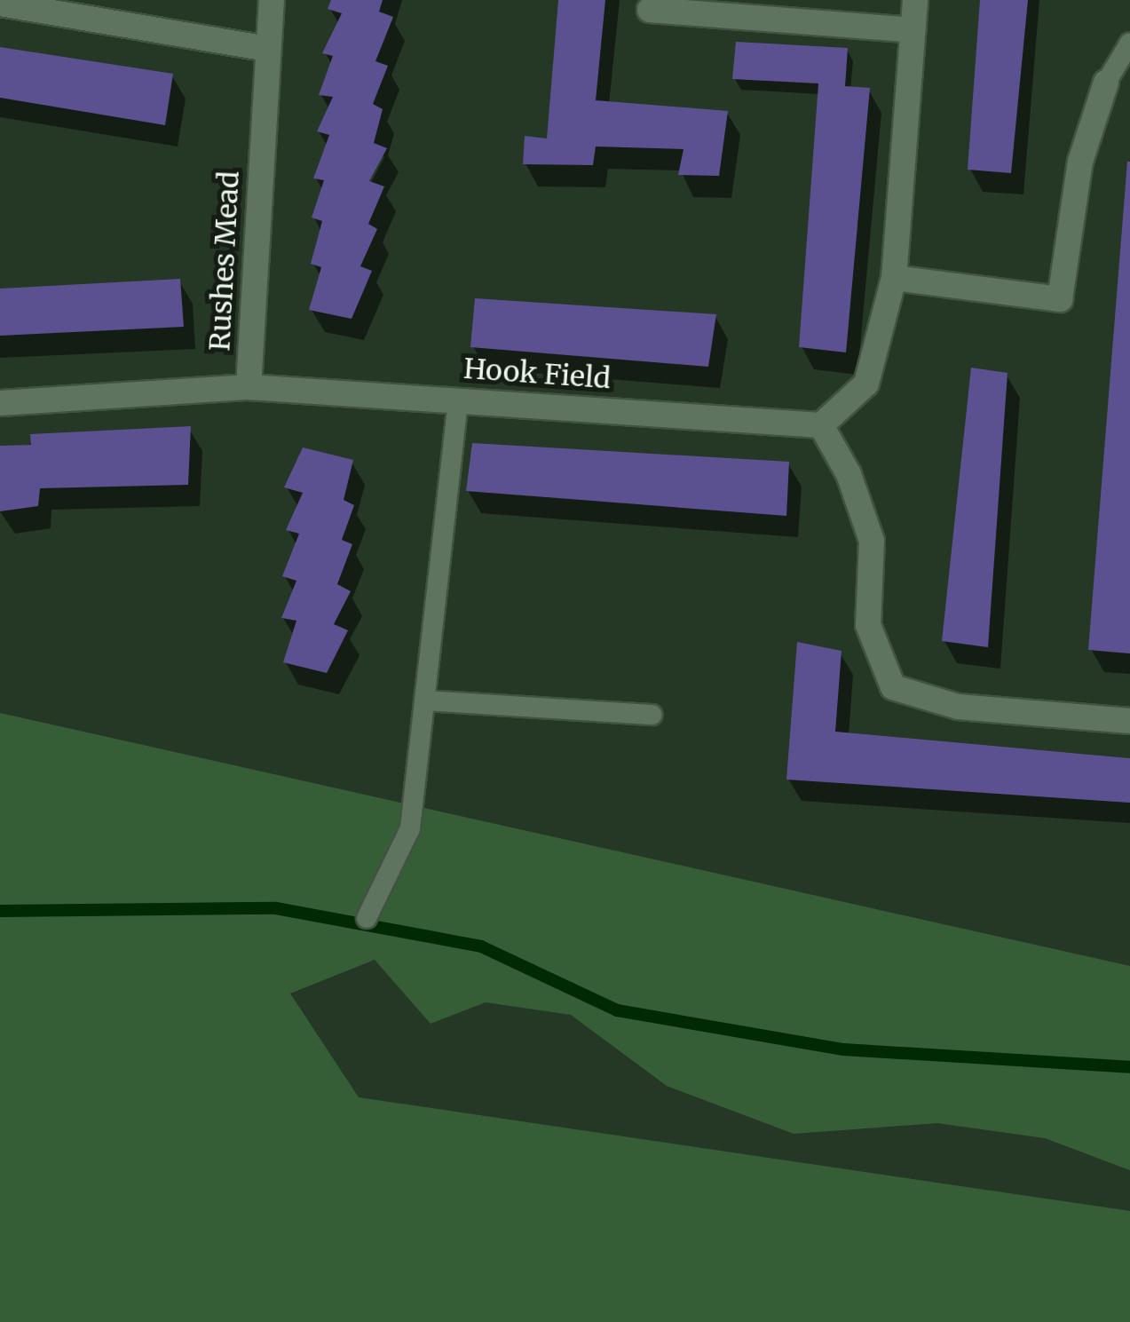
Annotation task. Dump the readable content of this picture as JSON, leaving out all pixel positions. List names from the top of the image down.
{
  "streets": {
    "street": ["Rushes Mead", "Hook Field"]
  },
  "crossings": [
    ["Rushes Mead", "Hook Field"]
  ]
}
